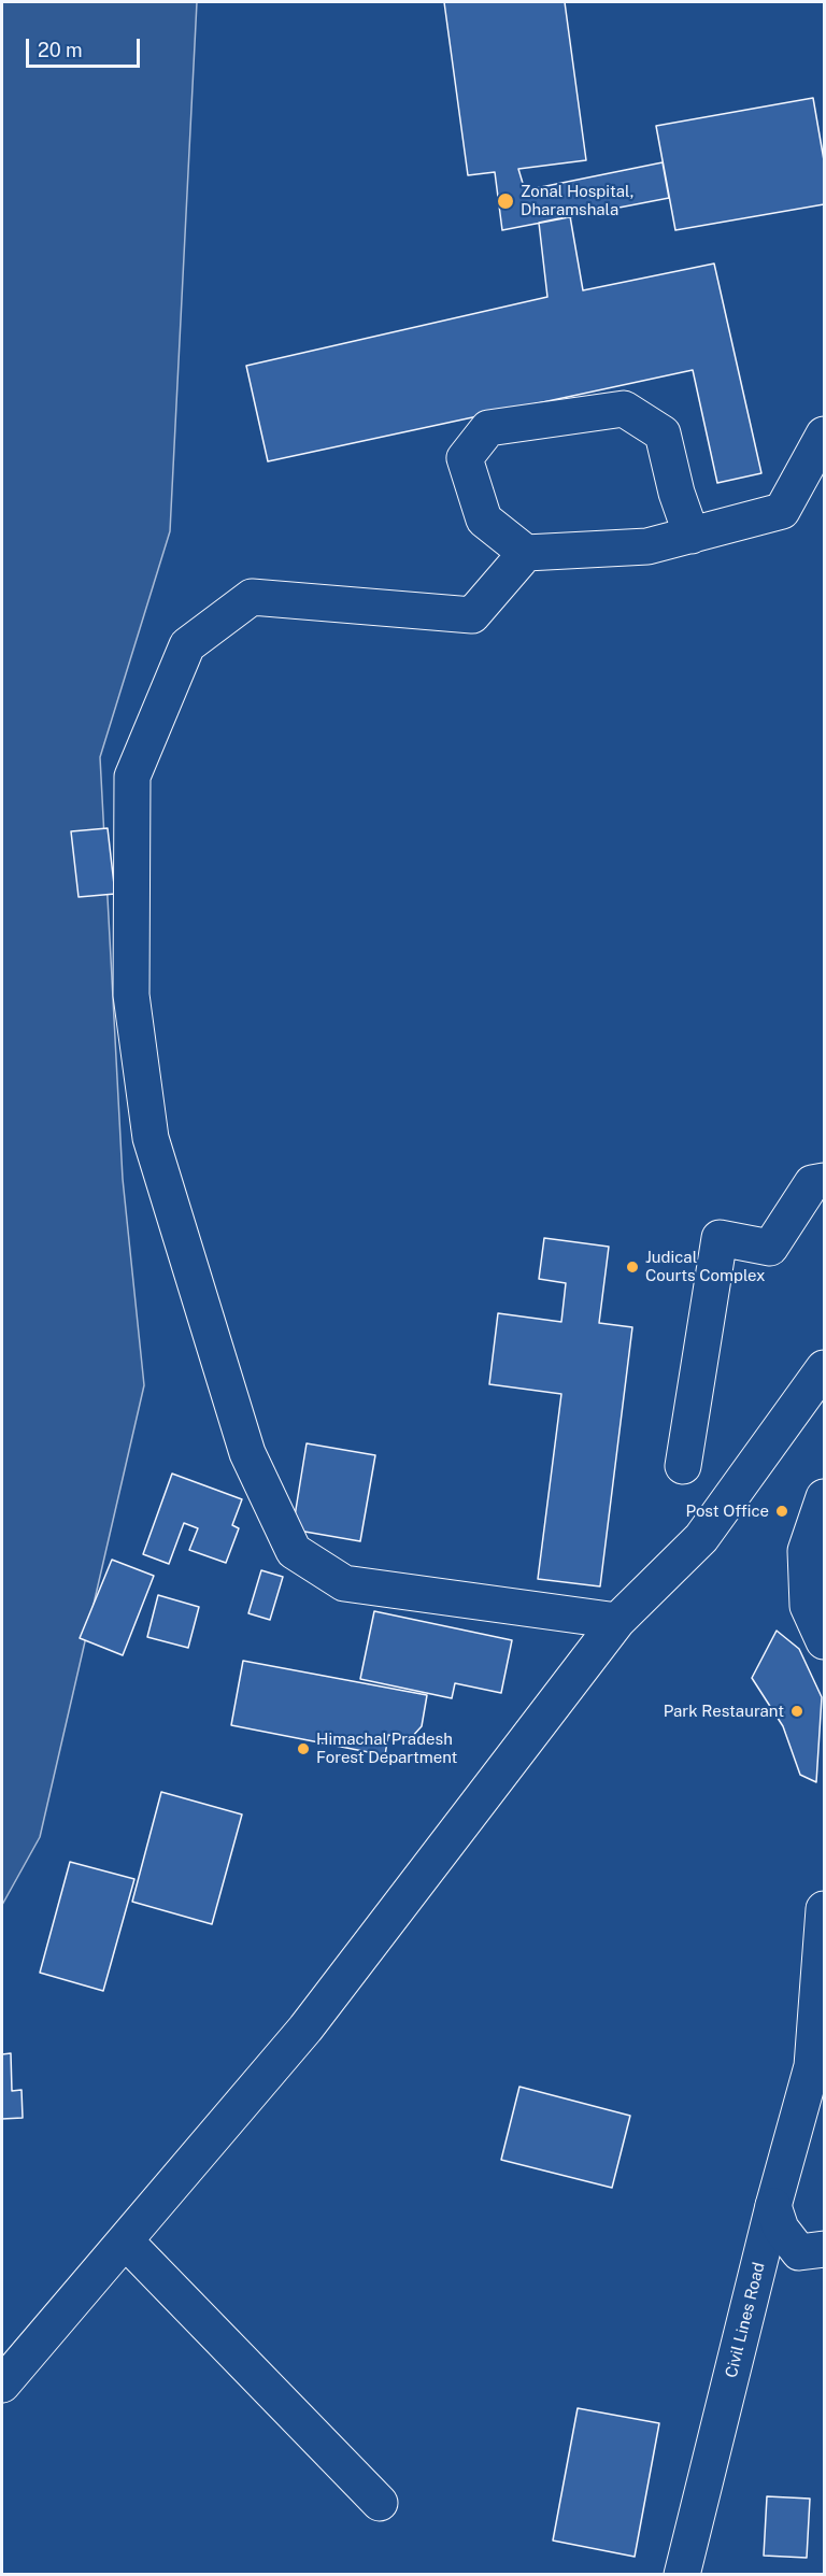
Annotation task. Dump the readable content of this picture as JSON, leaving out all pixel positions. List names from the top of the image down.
{
  "streets": {
    "main road": ["Civil Lines Road"]
  },
  "places": [
    "Zonal Hospital, Dharamshala",
    "Judical Courts Complex",
    "Post Office",
    "Park Restaurant",
    "Himachal Pradesh Forest Department"
  ],
  "scale_bar": "20 m"
}
